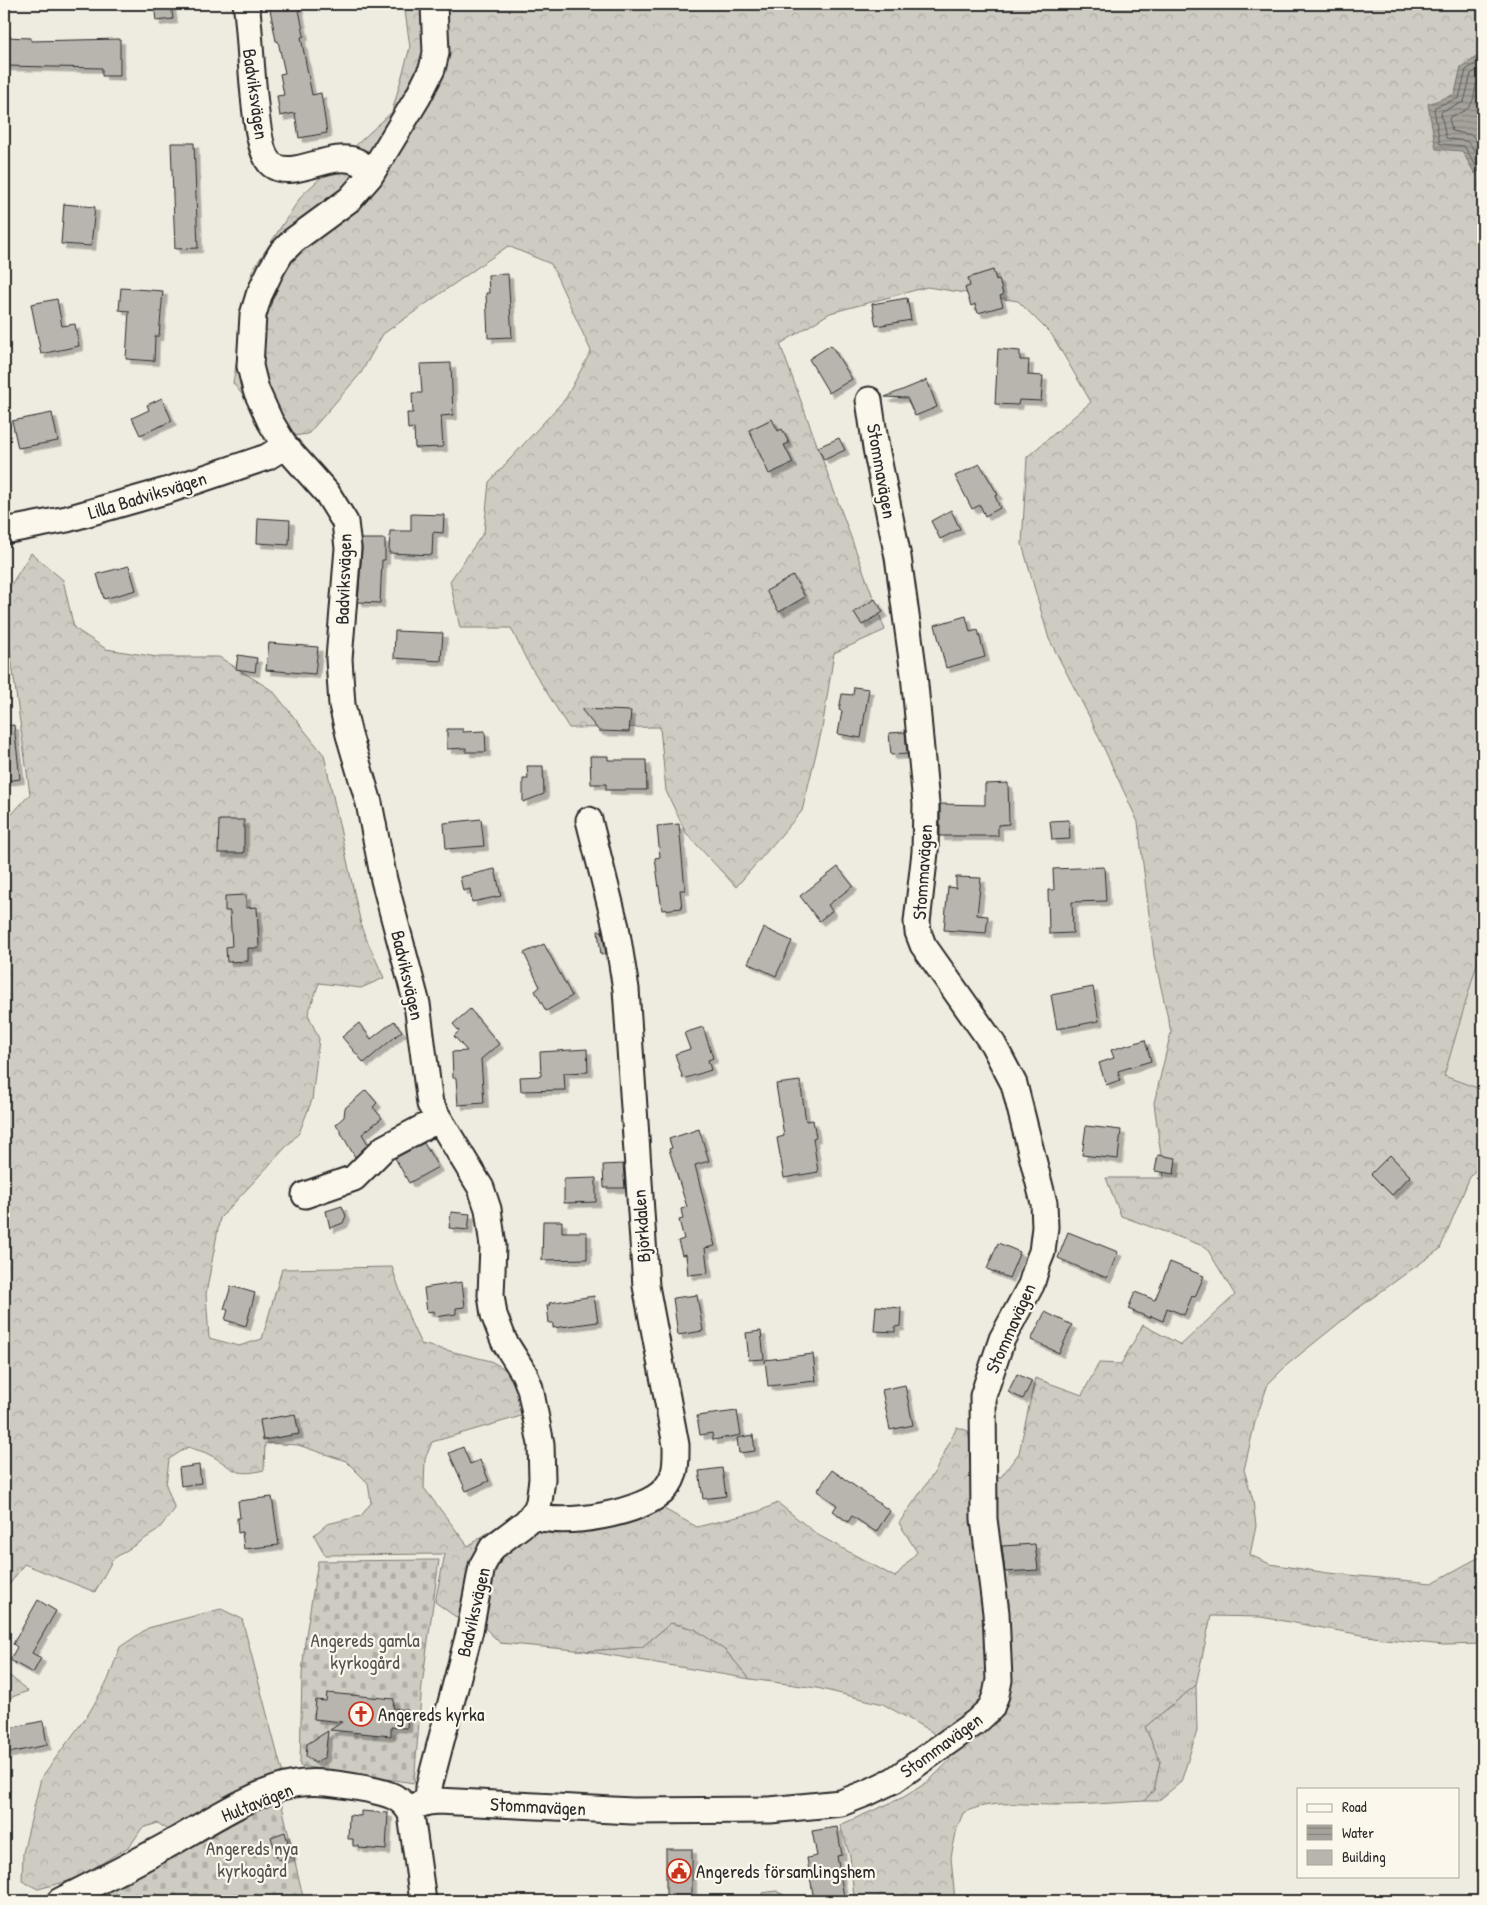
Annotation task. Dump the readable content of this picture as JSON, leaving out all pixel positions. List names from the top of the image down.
{
  "streets": {
    "street": [
      "Badviksvägen",
      "Stommavägen",
      "Lilla Badviksvägen",
      "Björkdalen",
      "Hultavägen"
    ]
  },
  "crossings": [
    ["Badviksvägen", "Stommavägen"],
    ["Badviksvägen", "Lilla Badviksvägen"],
    ["Badviksvägen", "Björkdalen"],
    ["Badviksvägen", "Hultavägen"],
    ["Stommavägen", "Hultavägen"]
  ],
  "parks": ["Angereds gamla kyrkogård", "Angereds nya kyrkogård"],
  "places": {
    "church": ["Angereds kyrka"],
    "public building": ["Angereds församlingshem"]
  },
  "legend": ["Road", "Water", "Building"]
}
